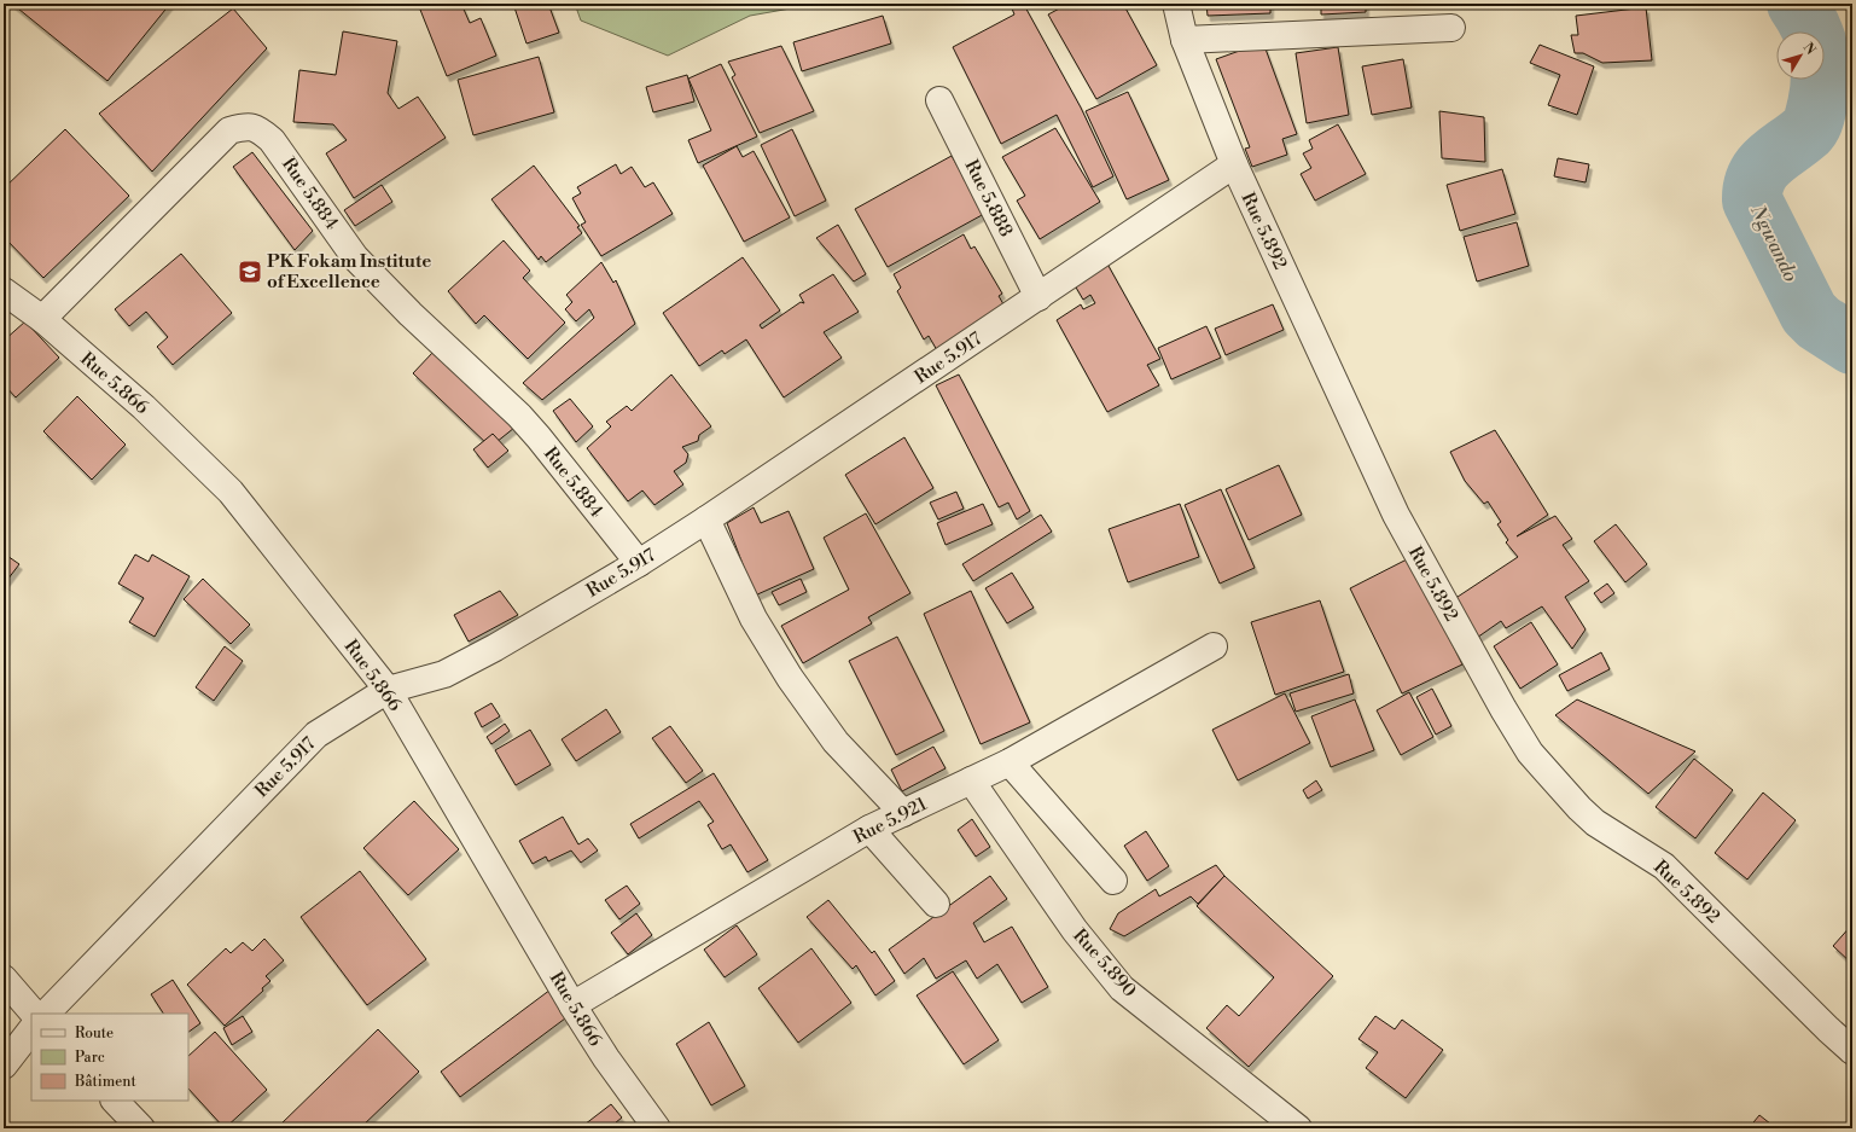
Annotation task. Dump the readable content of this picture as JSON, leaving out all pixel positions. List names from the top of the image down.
{
  "streets": {
    "street": [
      "Rue 5.884",
      "Rue 5.888",
      "Rue 5.892",
      "Rue 5.917",
      "Rue 5.866",
      "Rue 5.921",
      "Rue 5.890"
    ]
  },
  "crossings": [
    ["Rue 5.884", "Rue 5.917"],
    ["Rue 5.884", "Rue 5.866"],
    ["Rue 5.888", "Rue 5.917"],
    ["Rue 5.892", "Rue 5.917"],
    ["Rue 5.917", "Rue 5.866"],
    ["Rue 5.866", "Rue 5.921"],
    ["Rue 5.921", "Rue 5.890"]
  ],
  "water": ["Ngwando"],
  "places": {
    "school or university": ["PK Fokam Institute of Excellence"]
  },
  "legend": ["Route", "Parc", "Bâtiment"],
  "north": "top right"
}
